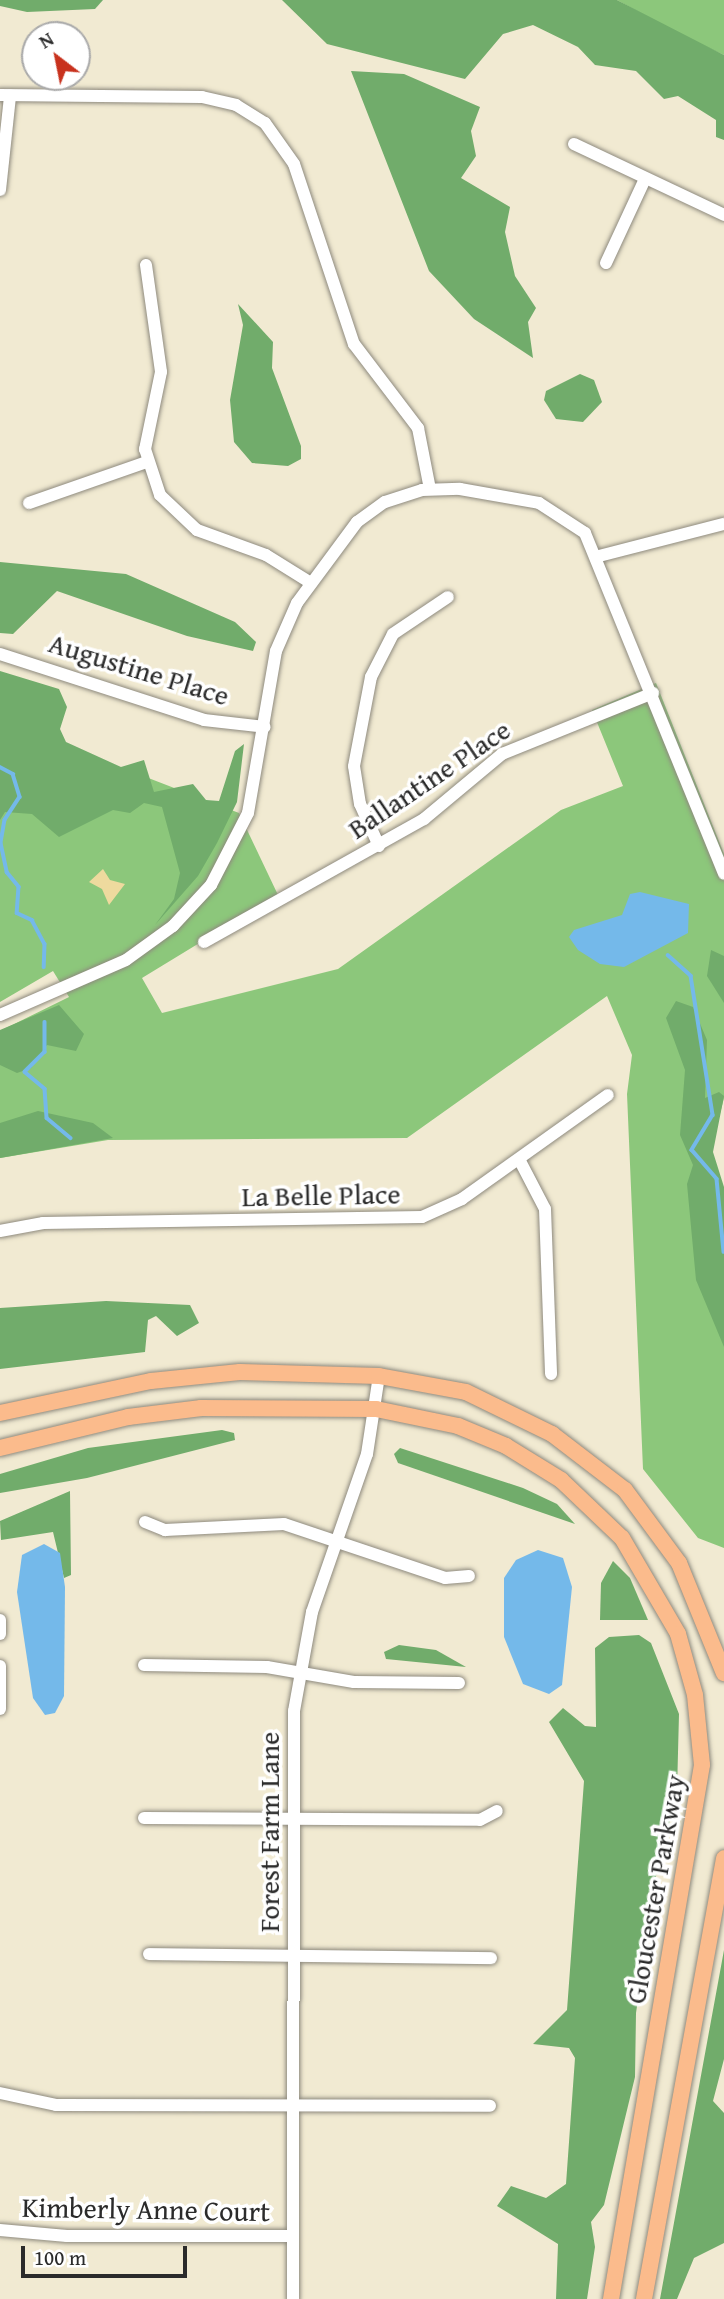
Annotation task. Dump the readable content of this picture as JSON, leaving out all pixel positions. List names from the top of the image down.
{
  "streets": {
    "main road": ["Gloucester Parkway"],
    "street": [
      "Augustine Place",
      "Ballantine Place",
      "La Belle Place",
      "Forest Farm Lane",
      "Kimberly Anne Court"
    ]
  },
  "crossings": [
    ["Forest Farm Lane", "Gloucester Parkway"],
    ["Forest Farm Lane", "Kimberly Anne Court"]
  ],
  "scale_bar": "100 m",
  "north": "top left"
}
